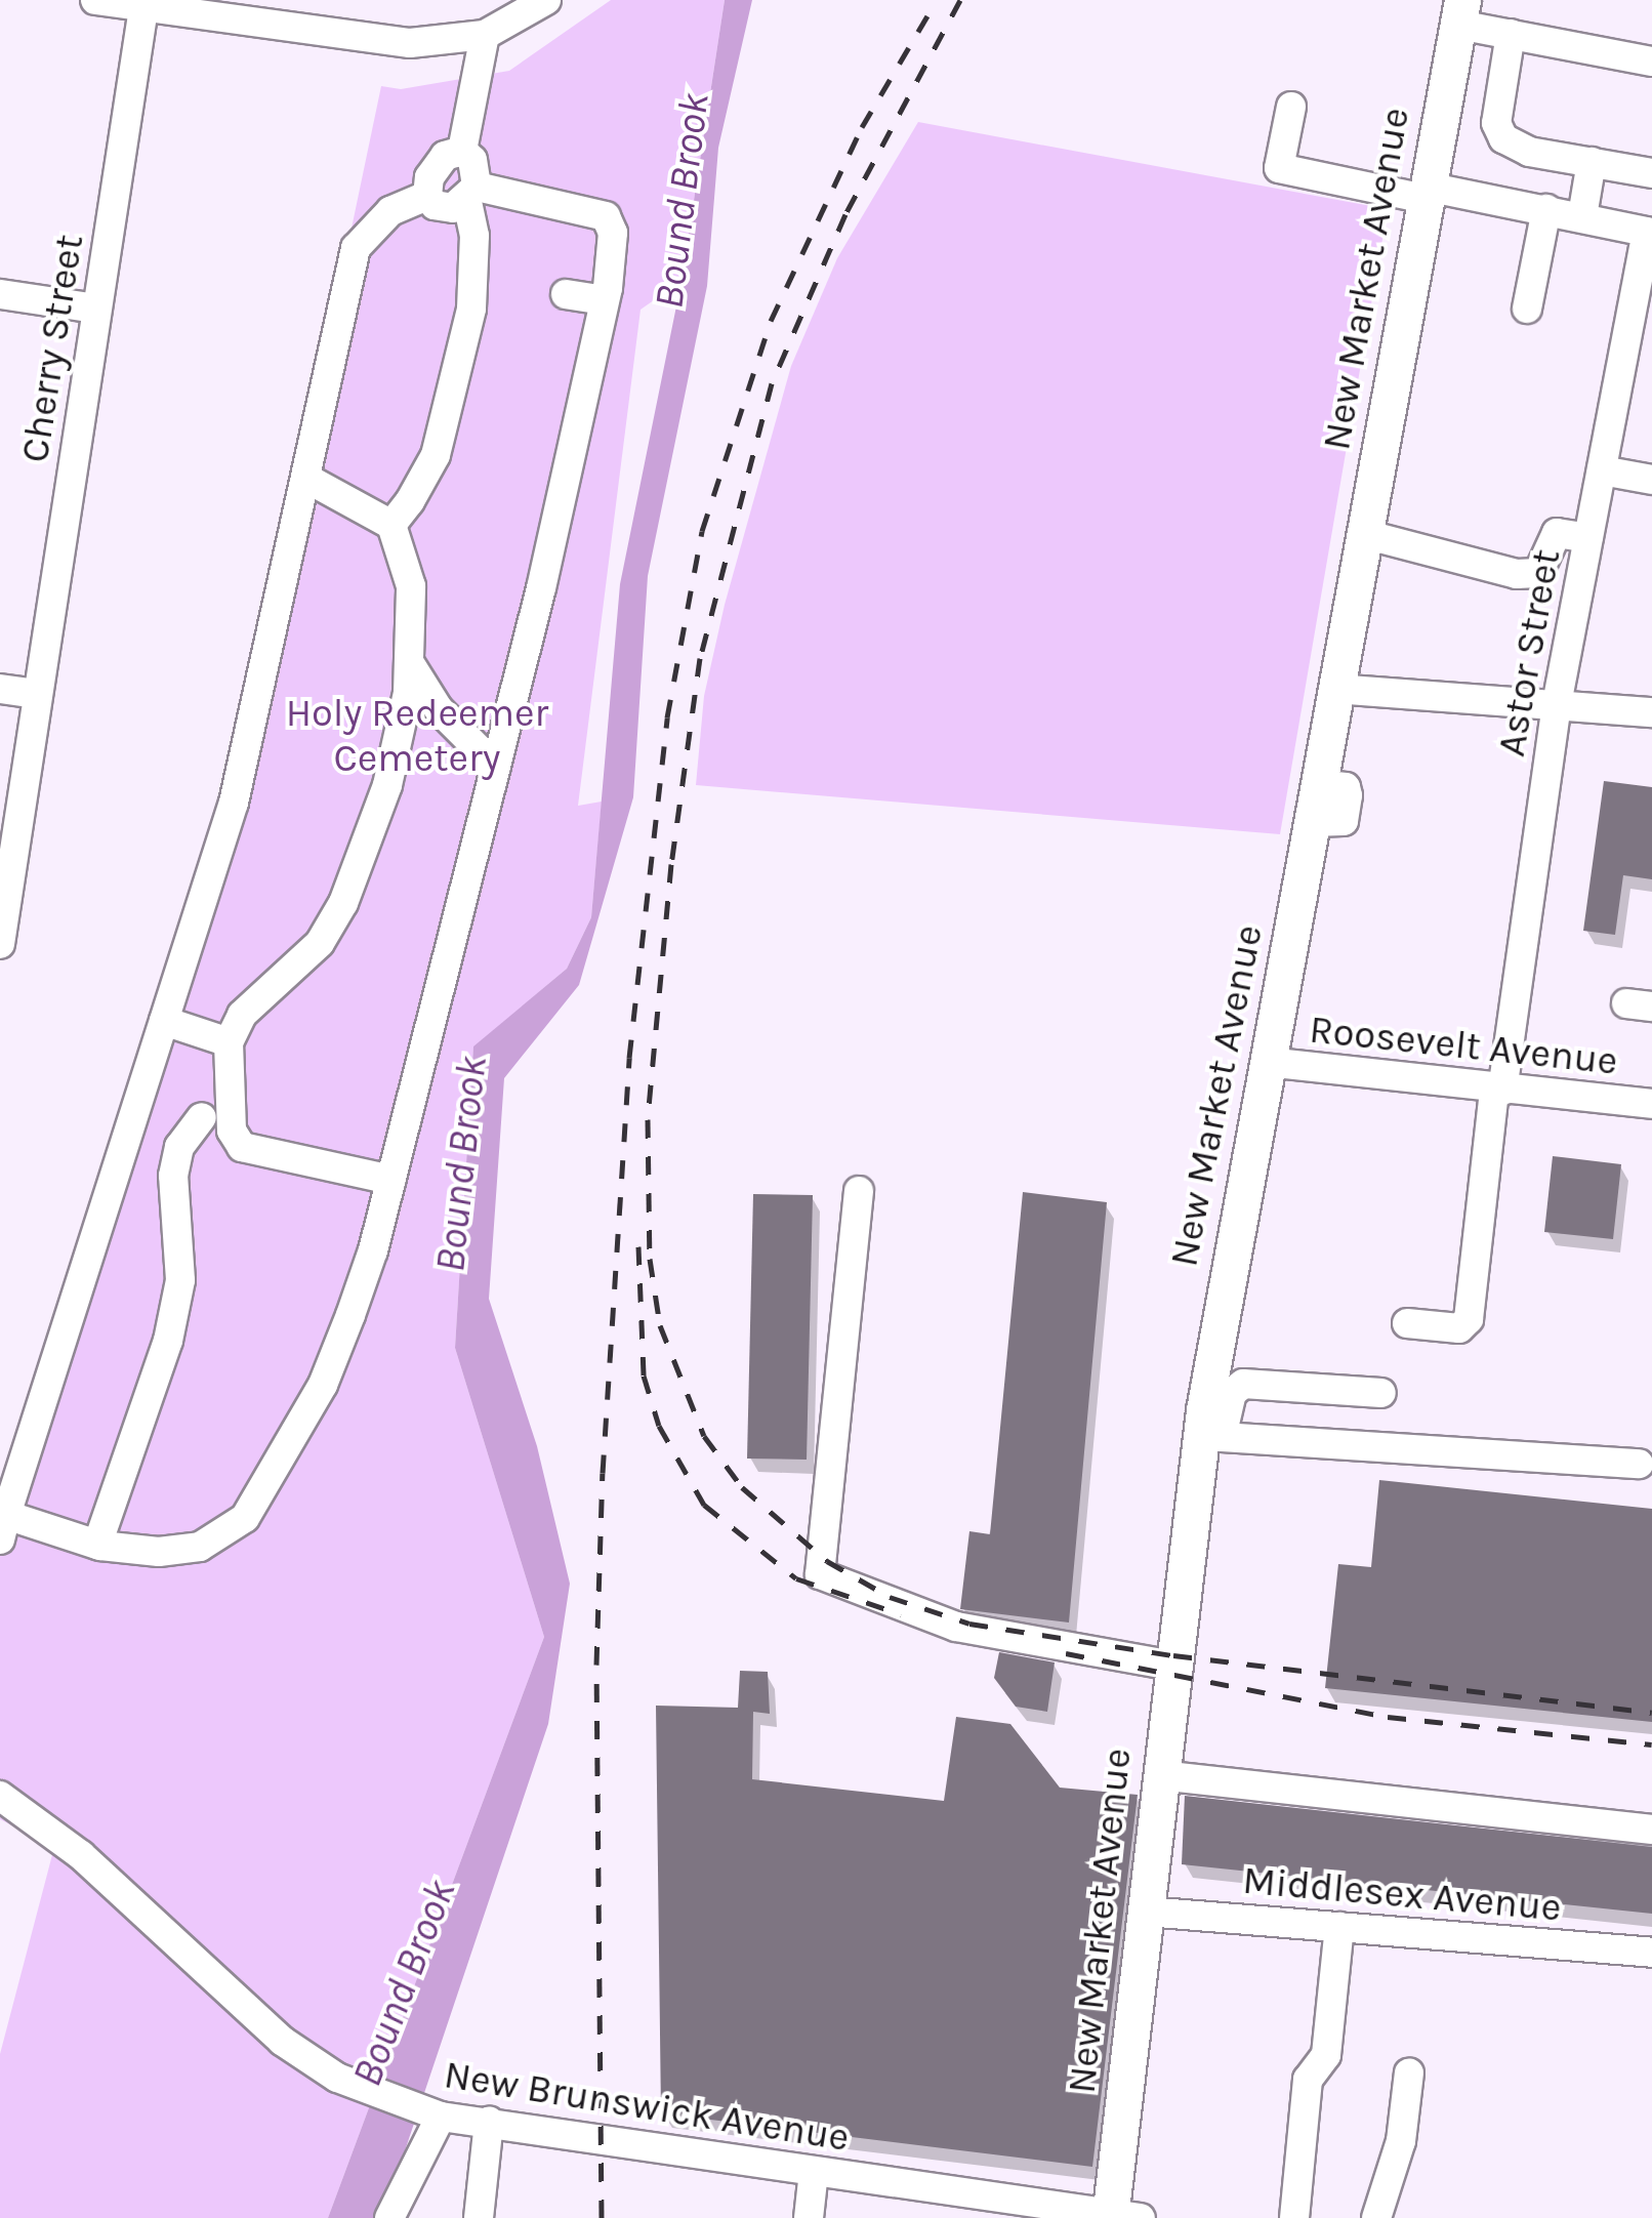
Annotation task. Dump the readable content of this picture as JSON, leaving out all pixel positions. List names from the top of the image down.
{
  "streets": {
    "main road": ["New Market Avenue"],
    "street": [
      "Cherry Street",
      "Astor Street",
      "Roosevelt Avenue",
      "Middlesex Avenue",
      "New Brunswick Avenue"
    ]
  },
  "crossings": [
    ["New Market Avenue", "Roosevelt Avenue"],
    ["New Market Avenue", "Middlesex Avenue"],
    ["New Market Avenue", "New Brunswick Avenue"],
    ["Astor Street", "Roosevelt Avenue"]
  ],
  "water": ["Bound Brook"],
  "parks": ["Holy Redeemer Cemetery"]
}
